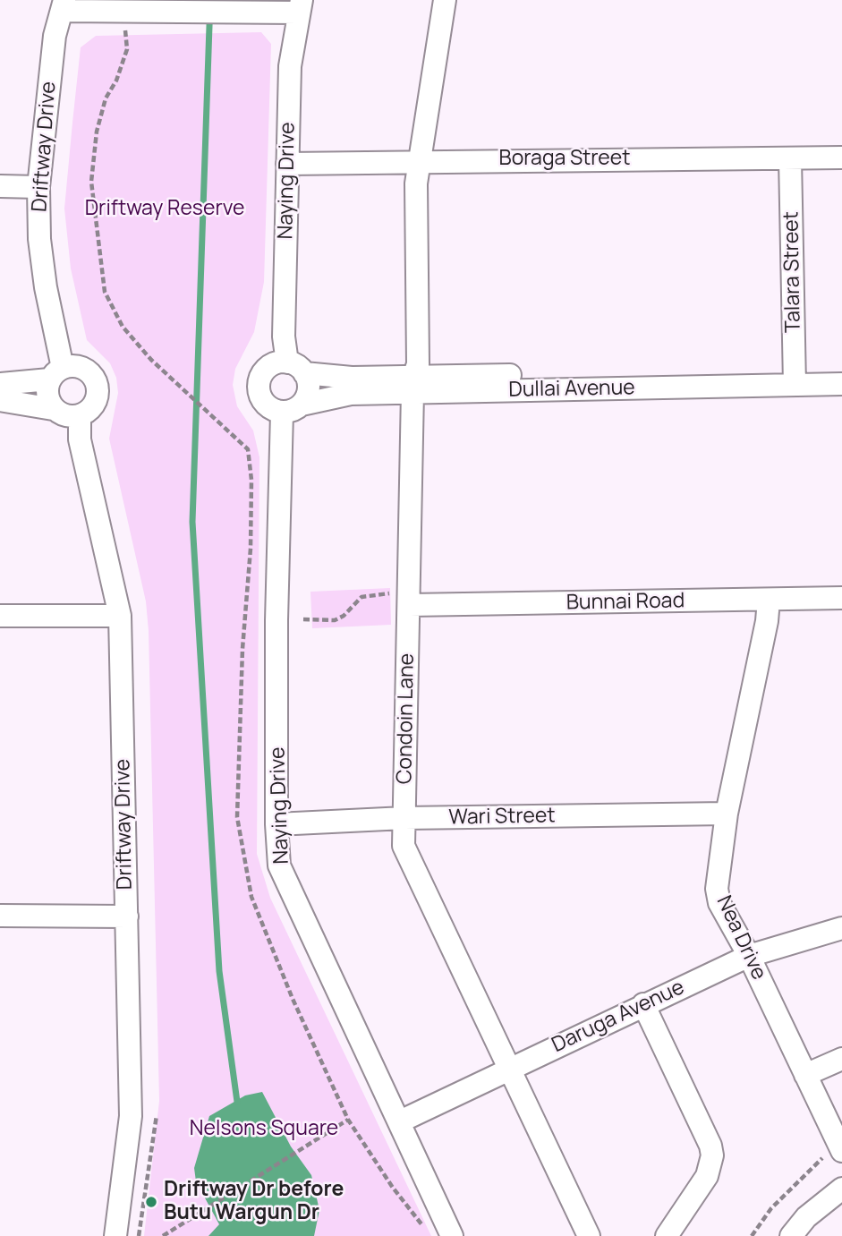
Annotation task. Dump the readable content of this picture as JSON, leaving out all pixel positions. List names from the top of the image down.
{
  "streets": {
    "street": [
      "Driftway Drive",
      "Boraga Street",
      "Naying Drive",
      "Talara Street",
      "Dullai Avenue",
      "Bunnai Road",
      "Condoin Lane",
      "Wari Street",
      "Nea Drive",
      "Daruga Avenue"
    ]
  },
  "crossings": [
    ["Boraga Street", "Naying Drive"],
    ["Boraga Street", "Talara Street"],
    ["Boraga Street", "Condoin Lane"],
    ["Naying Drive", "Dullai Avenue"],
    ["Naying Drive", "Wari Street"],
    ["Naying Drive", "Daruga Avenue"],
    ["Talara Street", "Dullai Avenue"],
    ["Dullai Avenue", "Condoin Lane"],
    ["Bunnai Road", "Condoin Lane"],
    ["Bunnai Road", "Nea Drive"],
    ["Condoin Lane", "Wari Street"],
    ["Condoin Lane", "Daruga Avenue"],
    ["Wari Street", "Nea Drive"],
    ["Nea Drive", "Daruga Avenue"]
  ],
  "parks": ["Driftway Reserve", "Nelsons Square"],
  "places": ["Driftway Dr before Butu Wargun Dr"]
}
